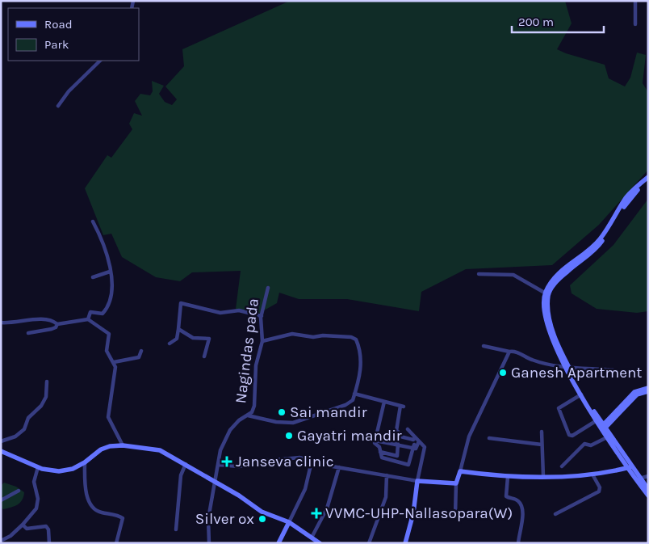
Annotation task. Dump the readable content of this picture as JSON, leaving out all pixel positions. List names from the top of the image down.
{
  "streets": {
    "street": ["Nagindas pada"]
  },
  "places": {
    "other": [
      "Ganesh Apartment",
      "Sai mandir",
      "Gayatri mandir",
      "Silver ox"
    ],
    "health": ["Janseva clinic", "VVMC-UHP-Nallasopara(W)"]
  },
  "legend": ["Road", "Park"],
  "scale_bar": "200 m"
}
